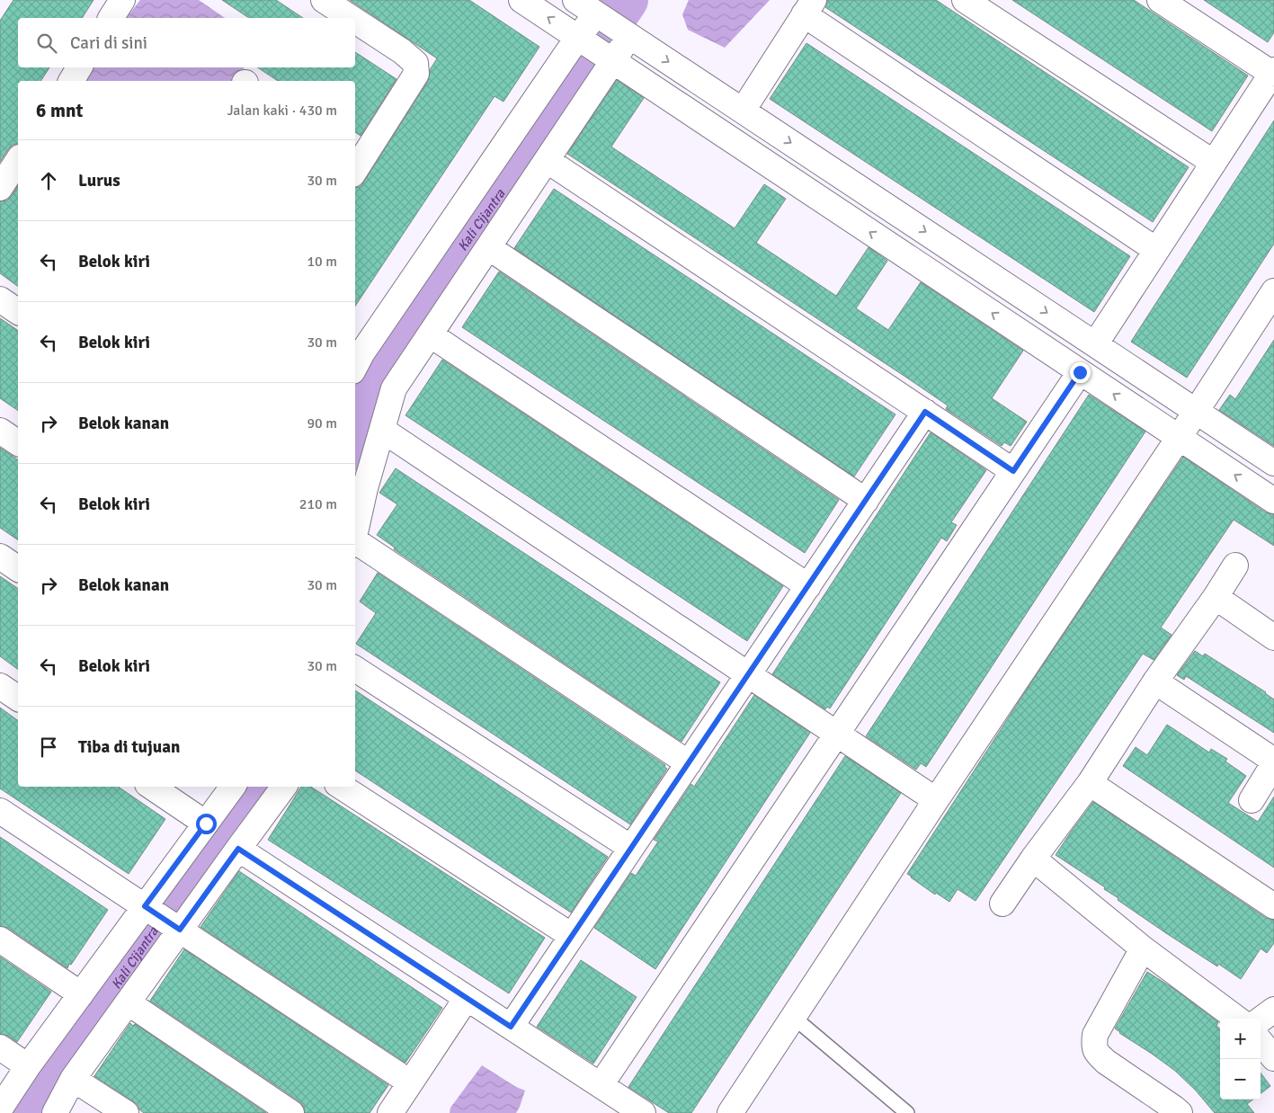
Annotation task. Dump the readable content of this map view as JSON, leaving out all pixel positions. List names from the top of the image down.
{
  "water": ["Kali Cijantra"],
  "page": {
    "search": "Cari di sini",
    "heading": ["6 mnt", "Jalan kaki · 430 m"],
    "list": [
      ["Lurus", "30 m"],
      ["Belok kiri", "10 m"],
      ["Belok kiri", "30 m"],
      ["Belok kanan", "90 m"],
      ["Belok kiri", "210 m"],
      ["Belok kanan", "30 m"],
      ["Belok kiri", "30 m"],
      "Tiba di tujuan"
    ],
    "map_buttons": ["+", "−"]
  }
}
